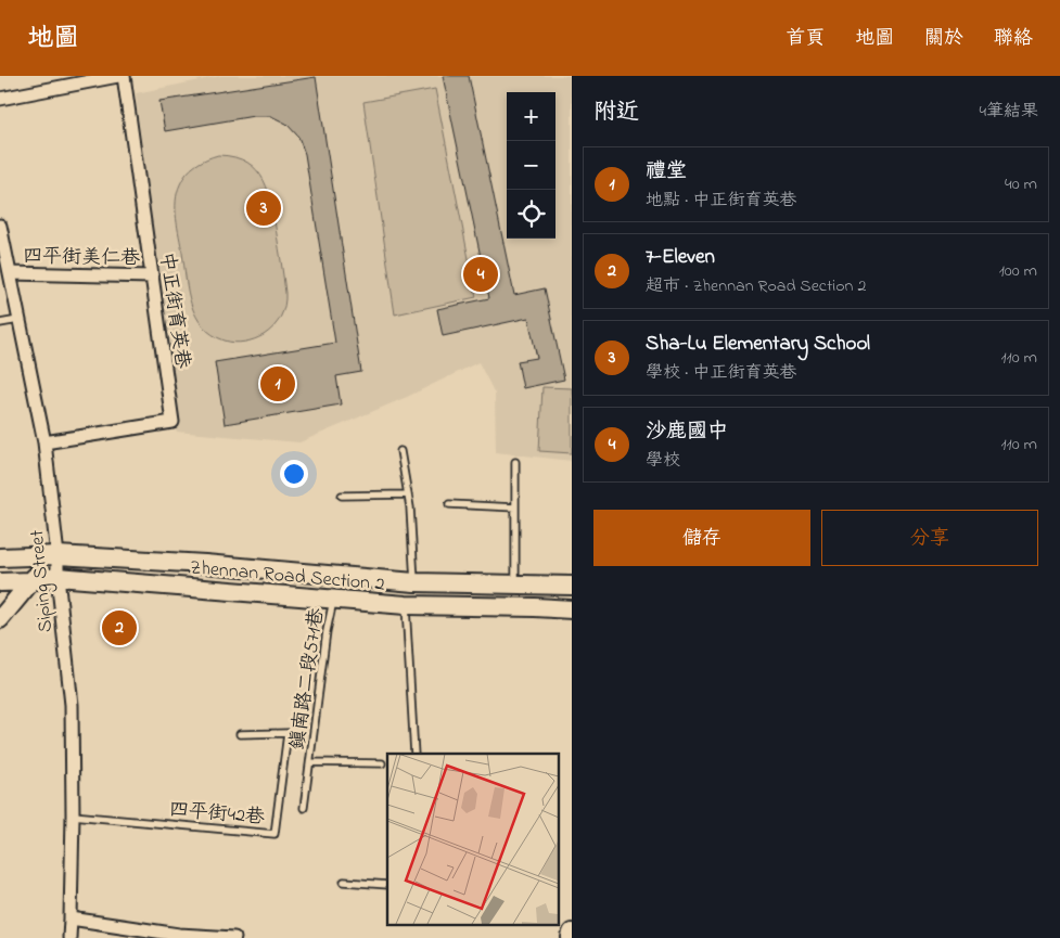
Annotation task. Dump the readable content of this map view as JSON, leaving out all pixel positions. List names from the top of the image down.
{
  "streets": {
    "street": [
      "四平街美仁巷",
      "中正街育英巷",
      "Zhennan Road Section 2",
      "Siping Street"
    ],
    "lane": ["鎮南路二段571巷", "四平街42巷"]
  },
  "crossings": [
    ["四平街美仁巷", "中正街育英巷"],
    ["四平街美仁巷", "Siping Street"],
    ["中正街育英巷", "Siping Street"],
    ["Zhennan Road Section 2", "Siping Street"],
    ["Zhennan Road Section 2", "鎮南路二段571巷"],
    ["Siping Street", "四平街42巷"]
  ],
  "page": {
    "header": "地圖",
    "nav": [
      "首頁",
      "地圖",
      "關於",
      "聯絡"
    ],
    "heading": ["附近", "4筆結果"],
    "map_buttons": ["+", "−"],
    "list": [
      {
        "mark": "1",
        "name": "禮堂",
        "note": "地點 · 中正街育英巷",
        "value": "40 m"
      },
      {
        "mark": "2",
        "name": "7-Eleven",
        "note": "超市 · Zhennan Road Section 2",
        "value": "100 m"
      },
      {
        "mark": "3",
        "name": "Sha-Lu Elementary School",
        "note": "學校 · 中正街育英巷",
        "value": "110 m"
      },
      {
        "mark": "4",
        "name": "沙鹿國中",
        "note": "學校",
        "value": "110 m"
      }
    ],
    "pins": [
      "3",
      "4",
      "1",
      "2"
    ],
    "buttons": ["儲存", "分享"]
  }
}
